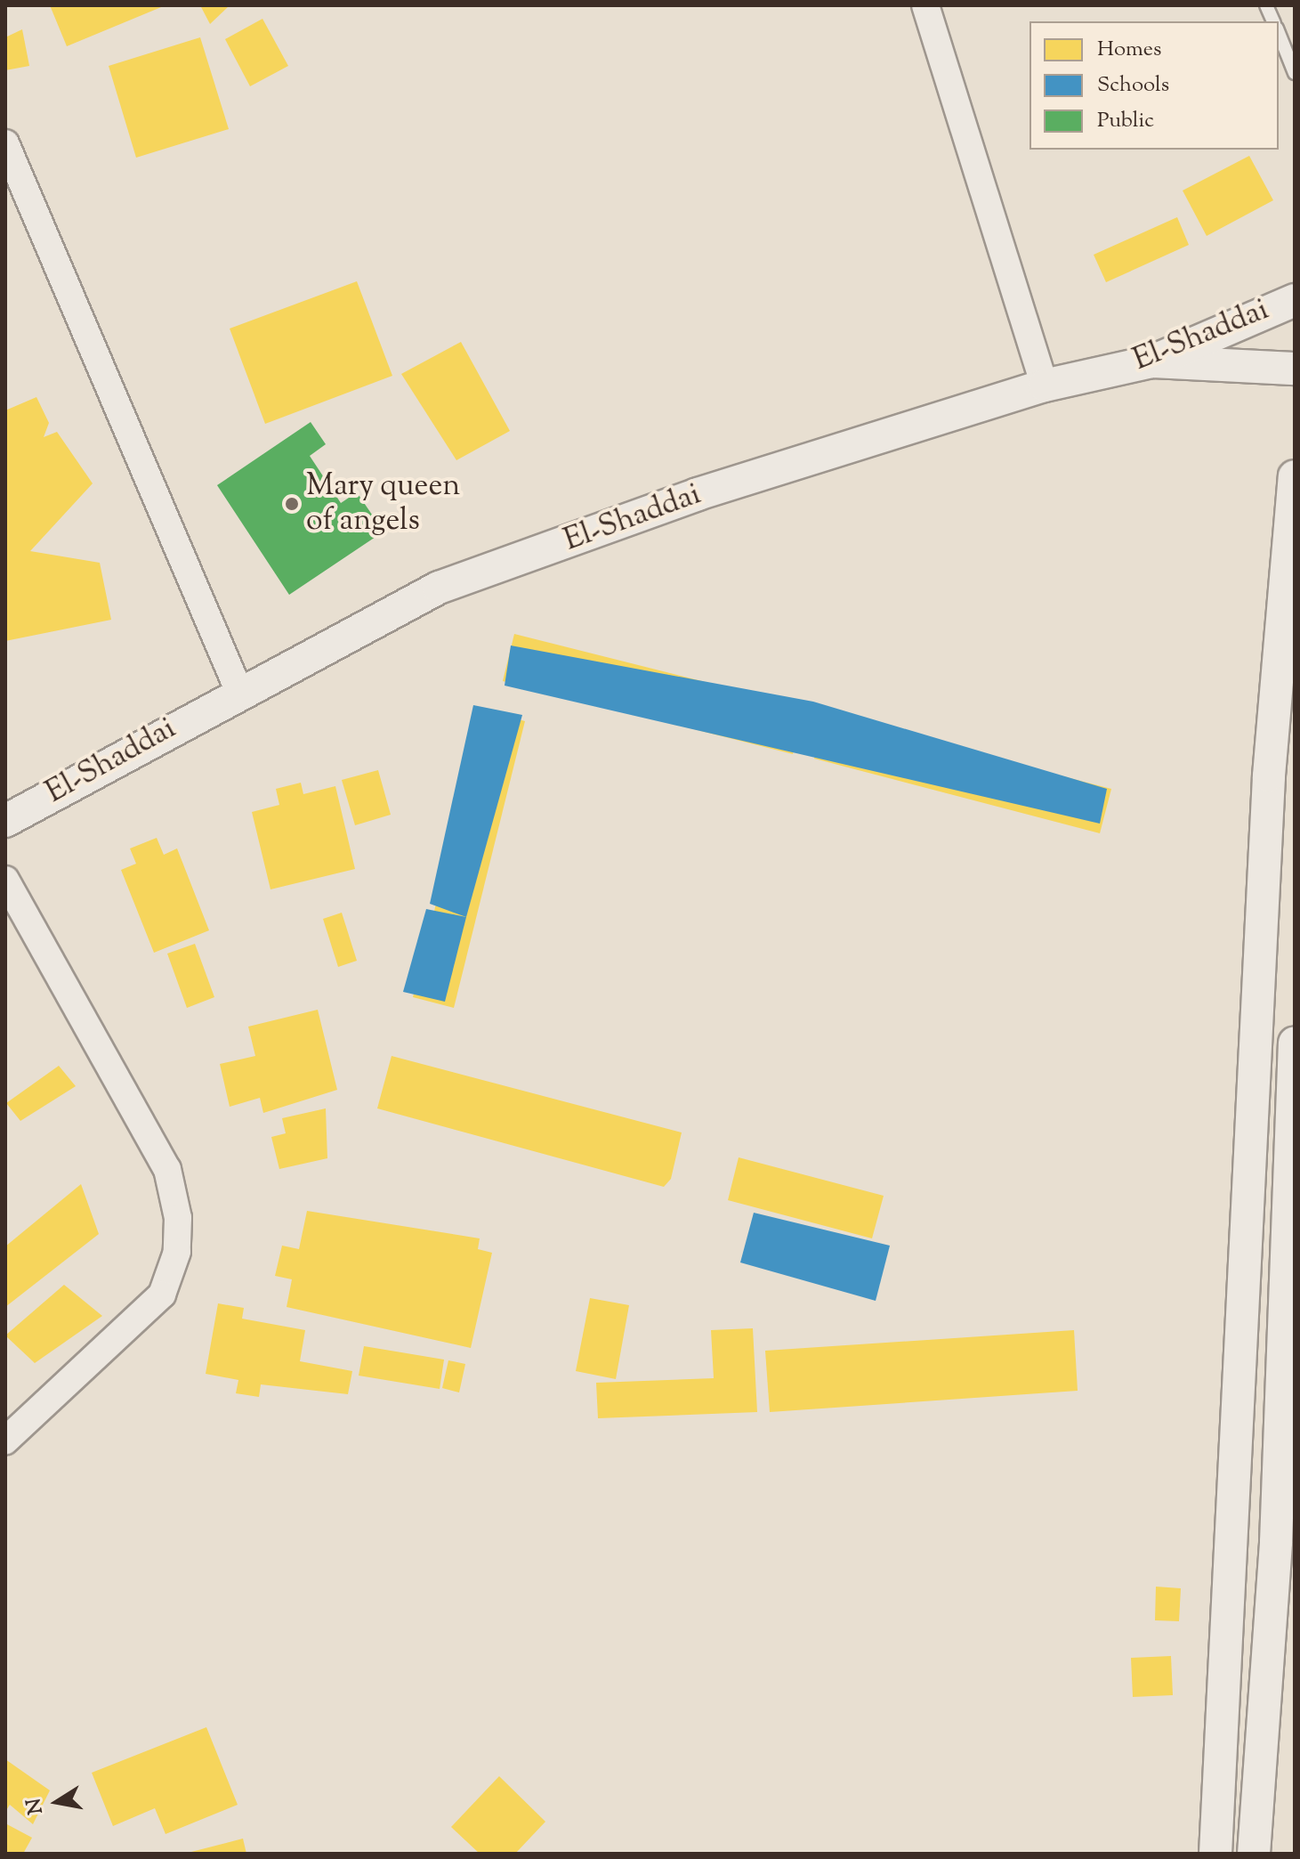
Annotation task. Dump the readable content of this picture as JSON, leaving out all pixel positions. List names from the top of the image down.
{
  "streets": {
    "street": ["El-Shaddai"]
  },
  "places": ["Mary queen of angels"],
  "legend": ["Homes", "Schools", "Public"],
  "north": "left"
}
